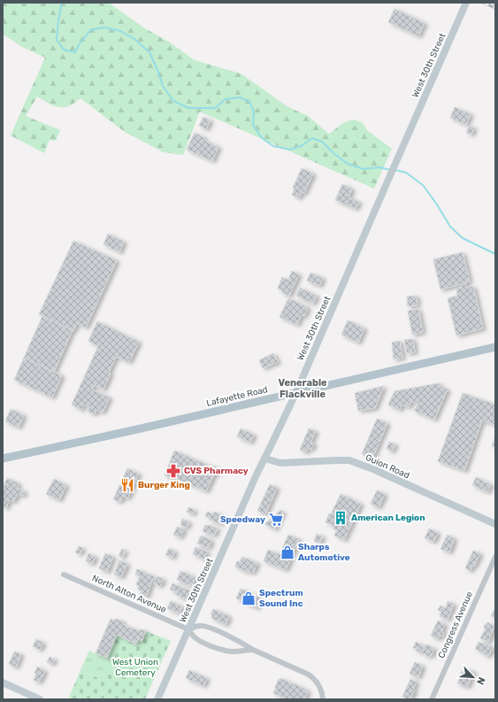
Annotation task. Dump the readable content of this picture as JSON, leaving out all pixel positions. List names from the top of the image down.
{
  "streets": {
    "main road": ["West 30th Street", "Lafayette Road", "Guion Road"],
    "street": ["North Alton Avenue", "Congress Avenue"]
  },
  "crossings": [
    ["West 30th Street", "Lafayette Road"],
    ["West 30th Street", "Guion Road"],
    ["West 30th Street", "North Alton Avenue"]
  ],
  "districts": ["Venerable Flackville"],
  "parks": ["West Union Cemetery"],
  "places": {
    "pharmacy": ["CVS Pharmacy"],
    "restaurant": ["Burger King"],
    "building": ["American Legion"],
    "supermarket": ["Speedway"],
    "shop": ["Sharps Automotive", "Spectrum Sound Inc"]
  },
  "north": "bottom right"
}
